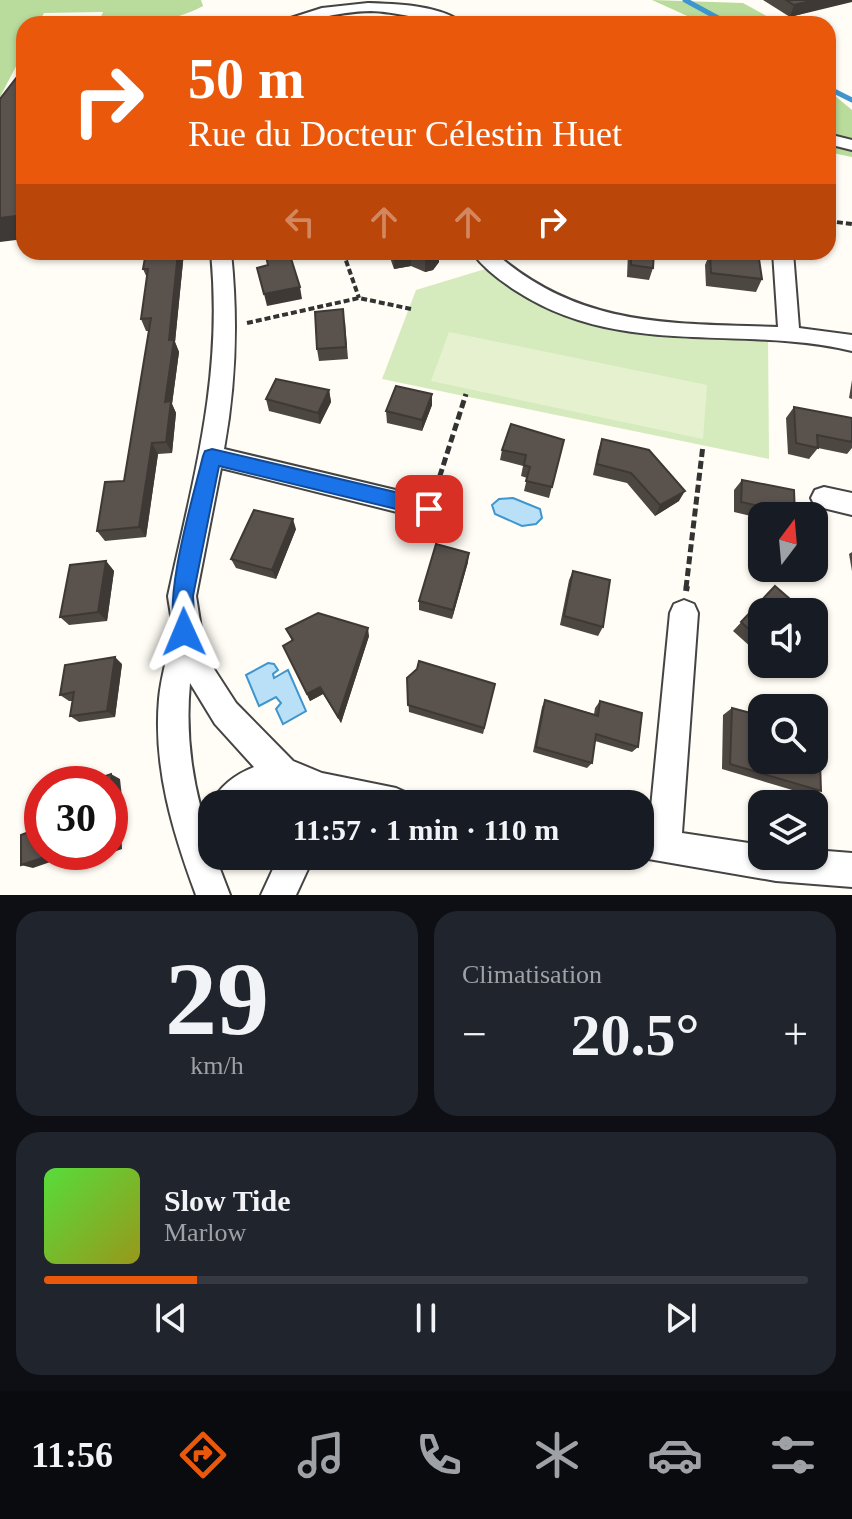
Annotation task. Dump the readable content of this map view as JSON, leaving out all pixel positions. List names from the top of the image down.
{
  "north": "top",
  "page": {
    "turn": ["50 m", "Rue du Docteur Célestin Huet"],
    "limit": "30",
    "trip": "11:57 · 1 min · 110 m",
    "tile": [
      ["29", "km/h"],
      "Climatisation"
    ],
    "heat": ["−", "20.5°", "+"],
    "song": ["Slow Tide", "Marlow"],
    "tabs": "11:56"
  }
}
